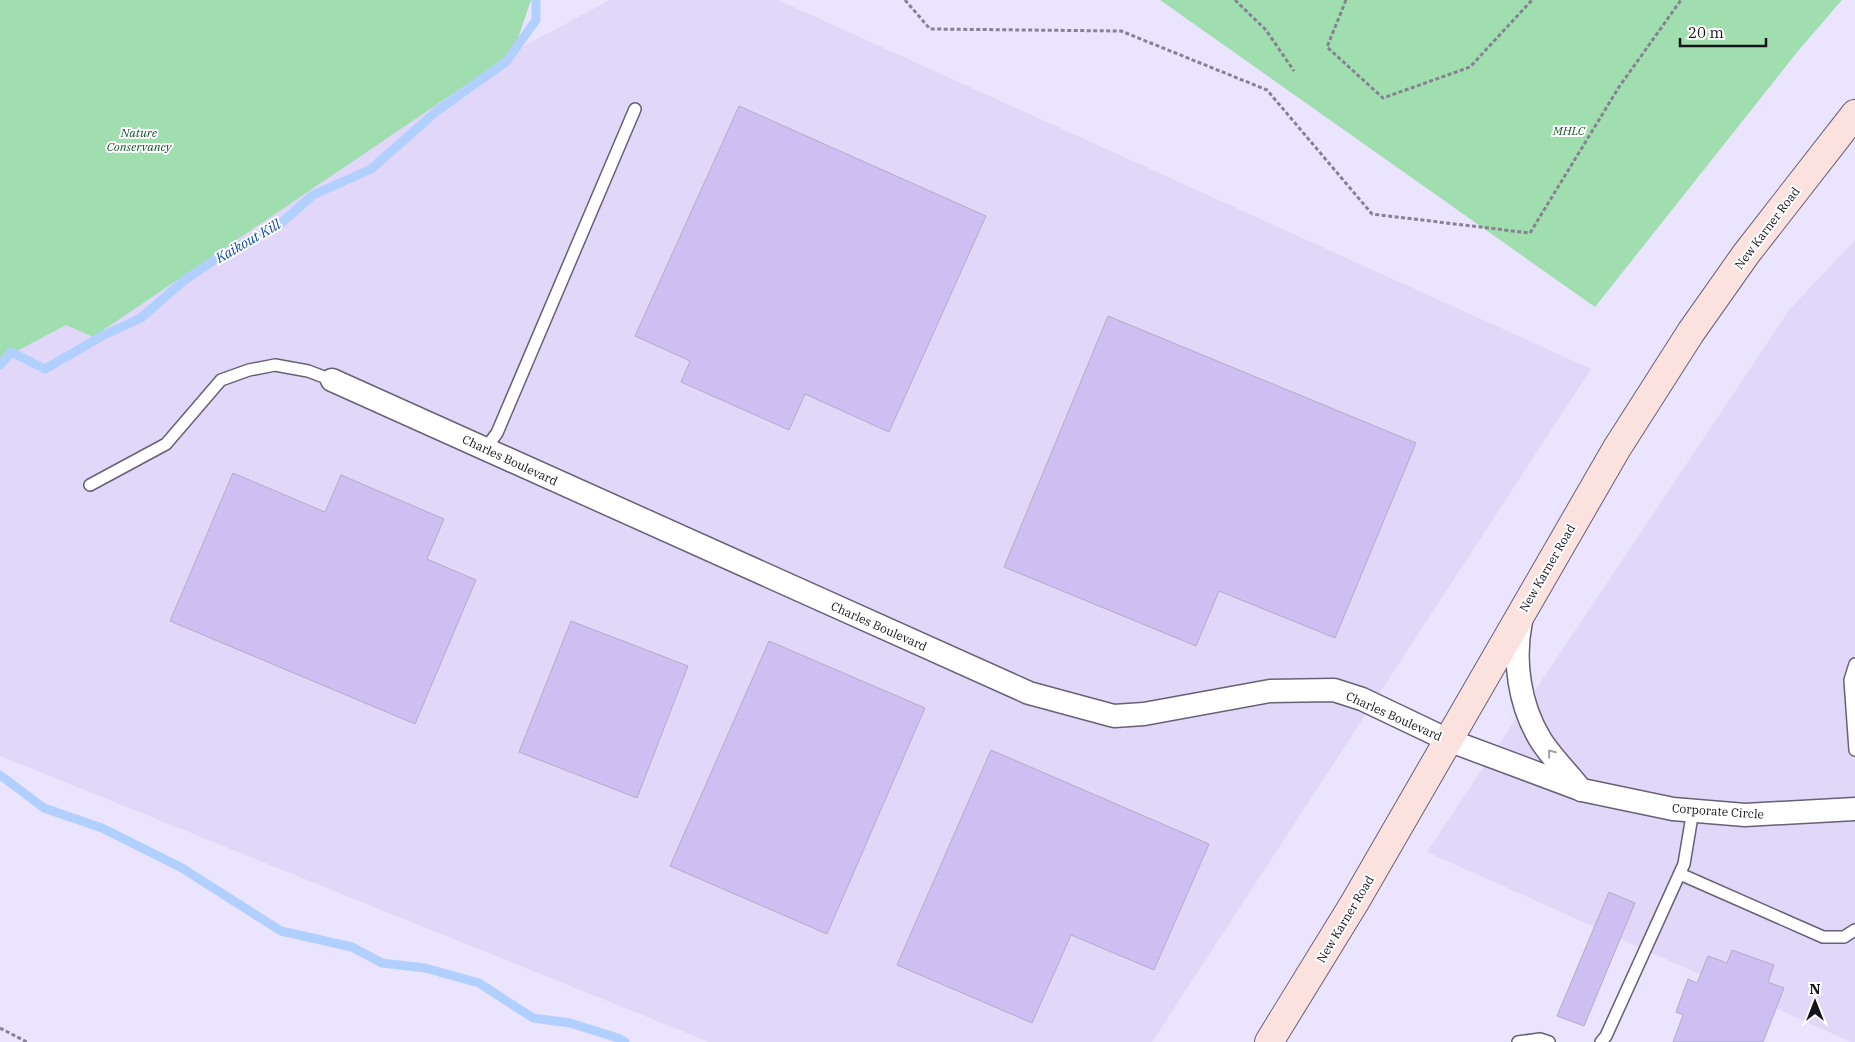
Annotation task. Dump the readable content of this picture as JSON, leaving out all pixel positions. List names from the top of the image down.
{
  "streets": {
    "main road": ["New Karner Road"],
    "street": ["Charles Boulevard", "Corporate Circle"]
  },
  "crossings": [
    ["New Karner Road", "Charles Boulevard"],
    ["New Karner Road", "Corporate Circle"],
    ["Charles Boulevard", "Corporate Circle"]
  ],
  "water": ["Kaikout Kill"],
  "parks": ["MHLC", "Nature Conservancy"],
  "scale_bar": "20 m",
  "north": "top"
}
